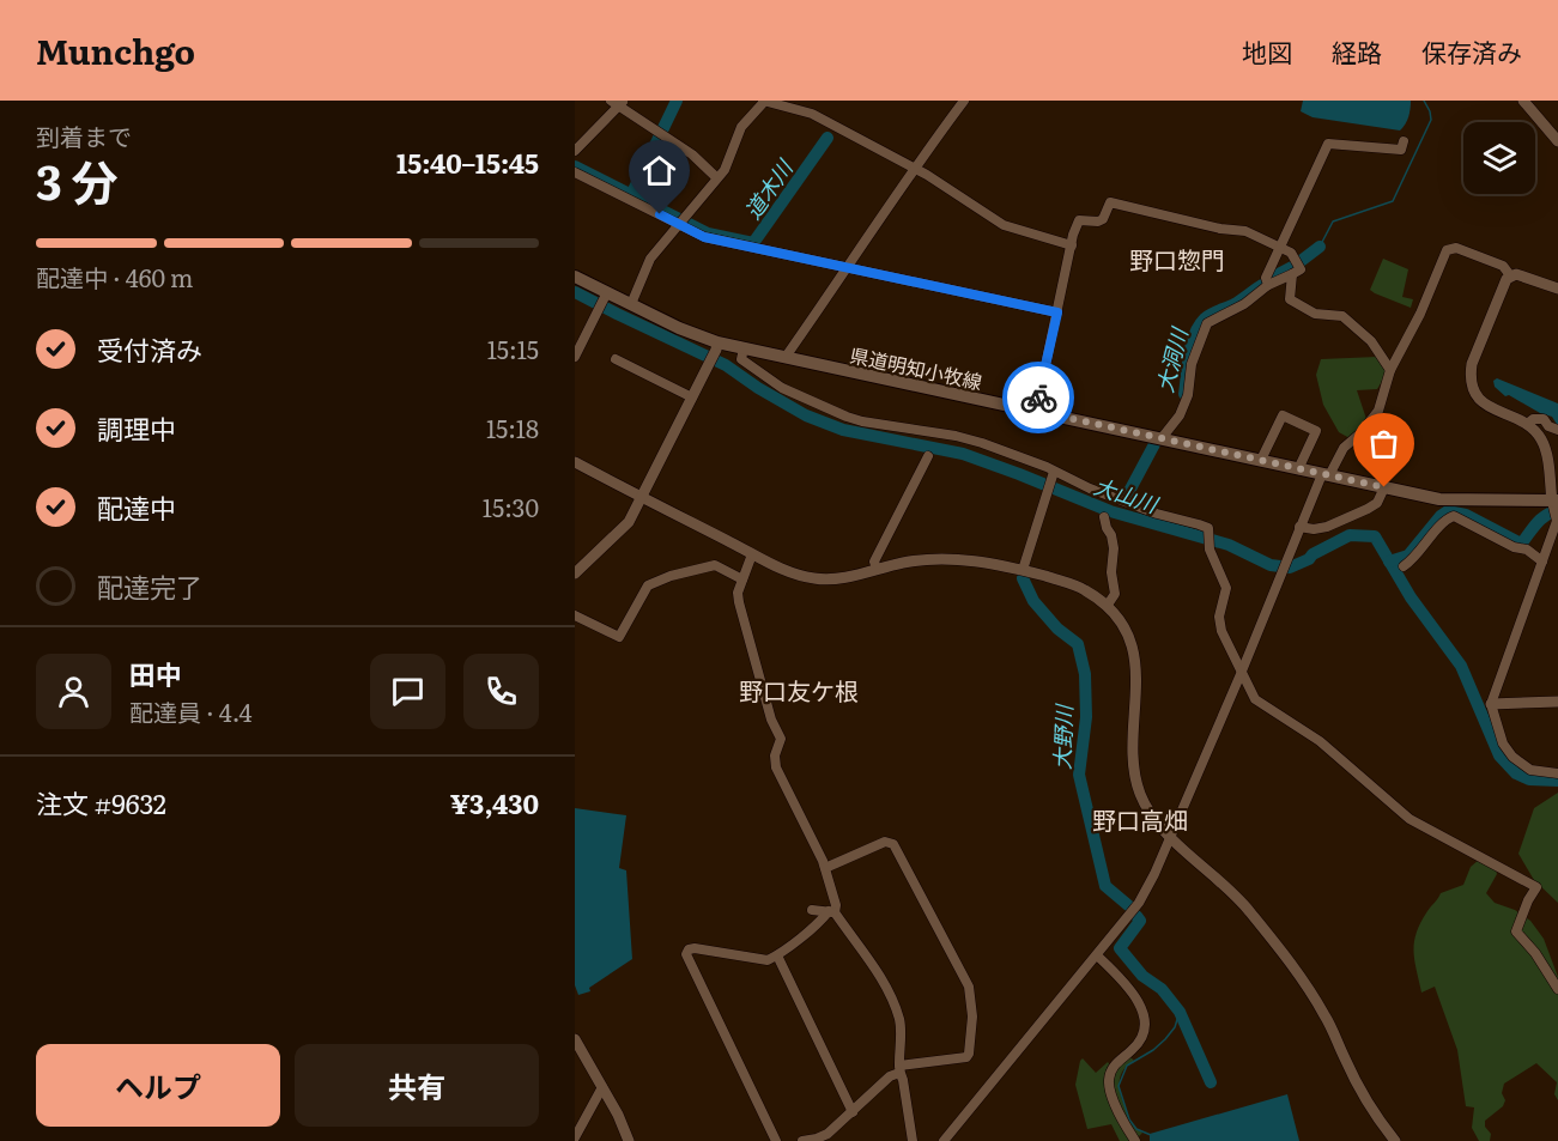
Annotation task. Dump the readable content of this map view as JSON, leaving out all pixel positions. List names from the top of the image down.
{
  "streets": {
    "main road": ["県道明知小牧線"]
  },
  "districts": ["野口惣門", "野口友ケ根", "野口高畑"],
  "water": [
    "道木川",
    "大洞川",
    "大山川",
    "大野川"
  ],
  "page": {
    "header": "Munchgo",
    "nav": ["地図", "経路", "保存済み"],
    "heading": ["3 分", "到着まで", "15:40–15:45"],
    "panel": [
      "田中",
      "配達員 · 4.4",
      "注文 #9632",
      "¥3,430"
    ],
    "bar": "配達中 · 460 m",
    "list": [
      ["受付済み", "15:15"],
      ["調理中", "15:18"],
      ["配達中", "15:30"],
      "配達完了"
    ],
    "buttons": ["ヘルプ", "共有"]
  }
}
